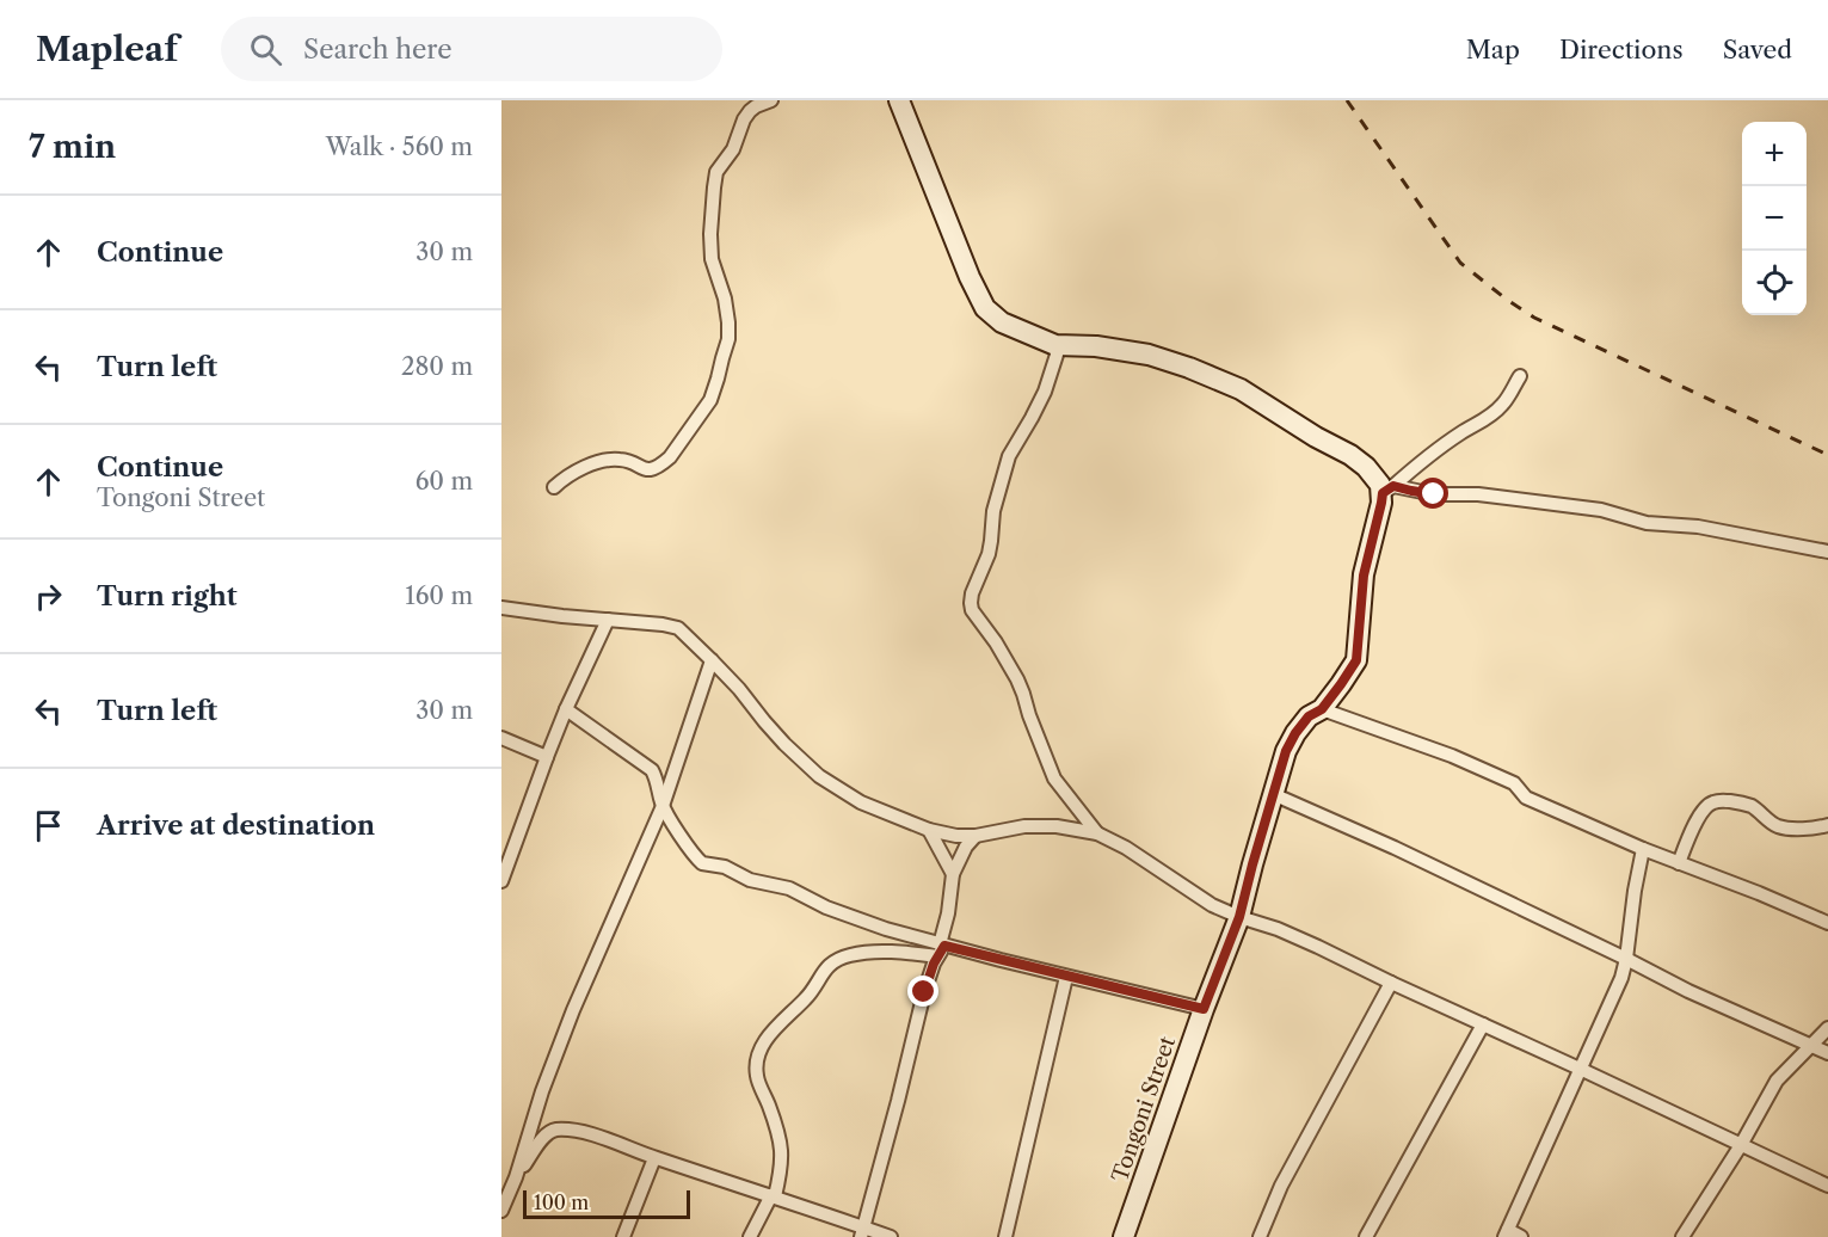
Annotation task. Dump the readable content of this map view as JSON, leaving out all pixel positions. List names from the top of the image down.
{
  "streets": {
    "street": ["Tongoni Street"]
  },
  "scale_bar": "100 m",
  "page": {
    "header": "Mapleaf",
    "search": "Search here",
    "nav": ["Map", "Directions", "Saved"],
    "heading": ["7 min", "Walk · 560 m"],
    "map_buttons": ["+", "−"],
    "list": [
      ["Continue", "30 m"],
      ["Turn left", "280 m"],
      ["Continue", "Tongoni Street", "60 m"],
      ["Turn right", "160 m"],
      ["Turn left", "30 m"],
      "Arrive at destination"
    ],
    "scale": "100 m"
  }
}
